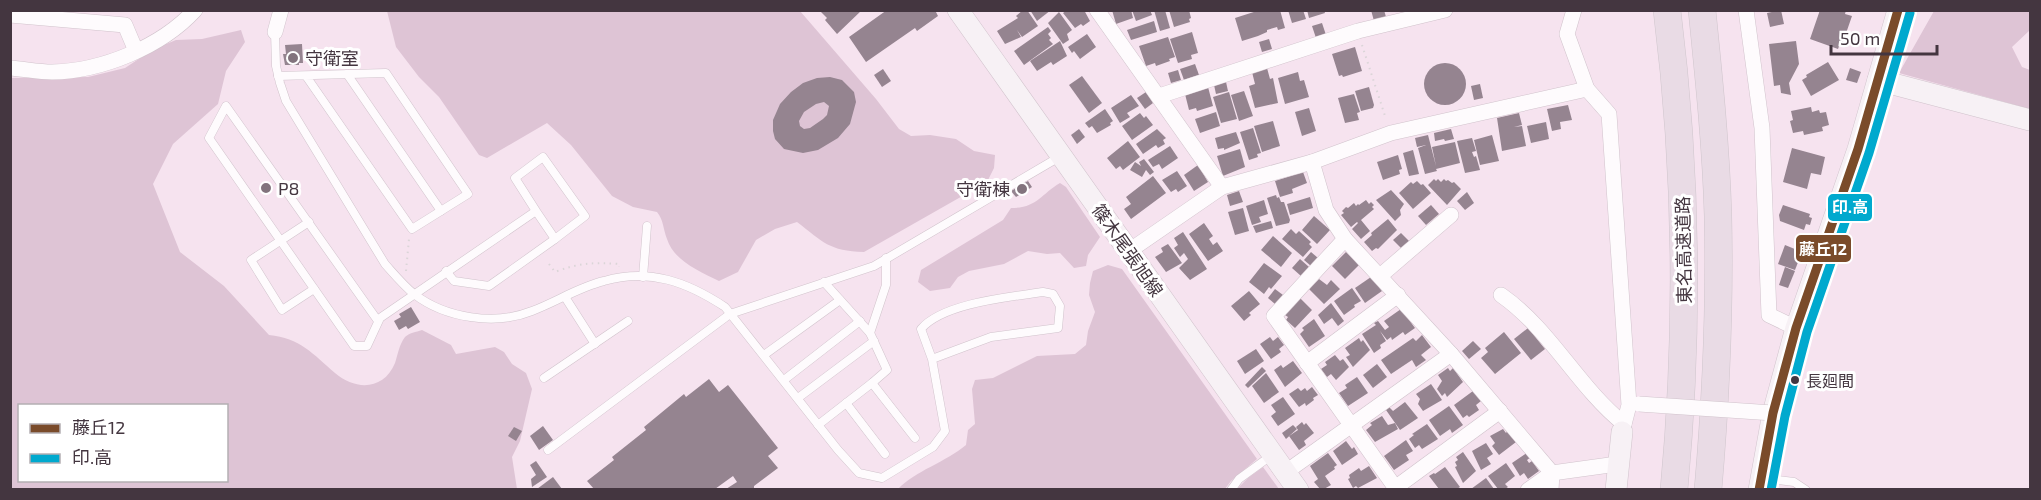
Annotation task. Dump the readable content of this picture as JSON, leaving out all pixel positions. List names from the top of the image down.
{
  "streets": {
    "highway": ["東名高速道路"],
    "main road": ["篠木尾張旭線"]
  },
  "places": [
    "守衛室",
    "P8",
    "守衛棟",
    "長廻間"
  ],
  "lines": ["transit line 藤丘12", "transit line 印.高"],
  "legend": ["藤丘12", "印.高"],
  "scale_bar": "50 m"
}
